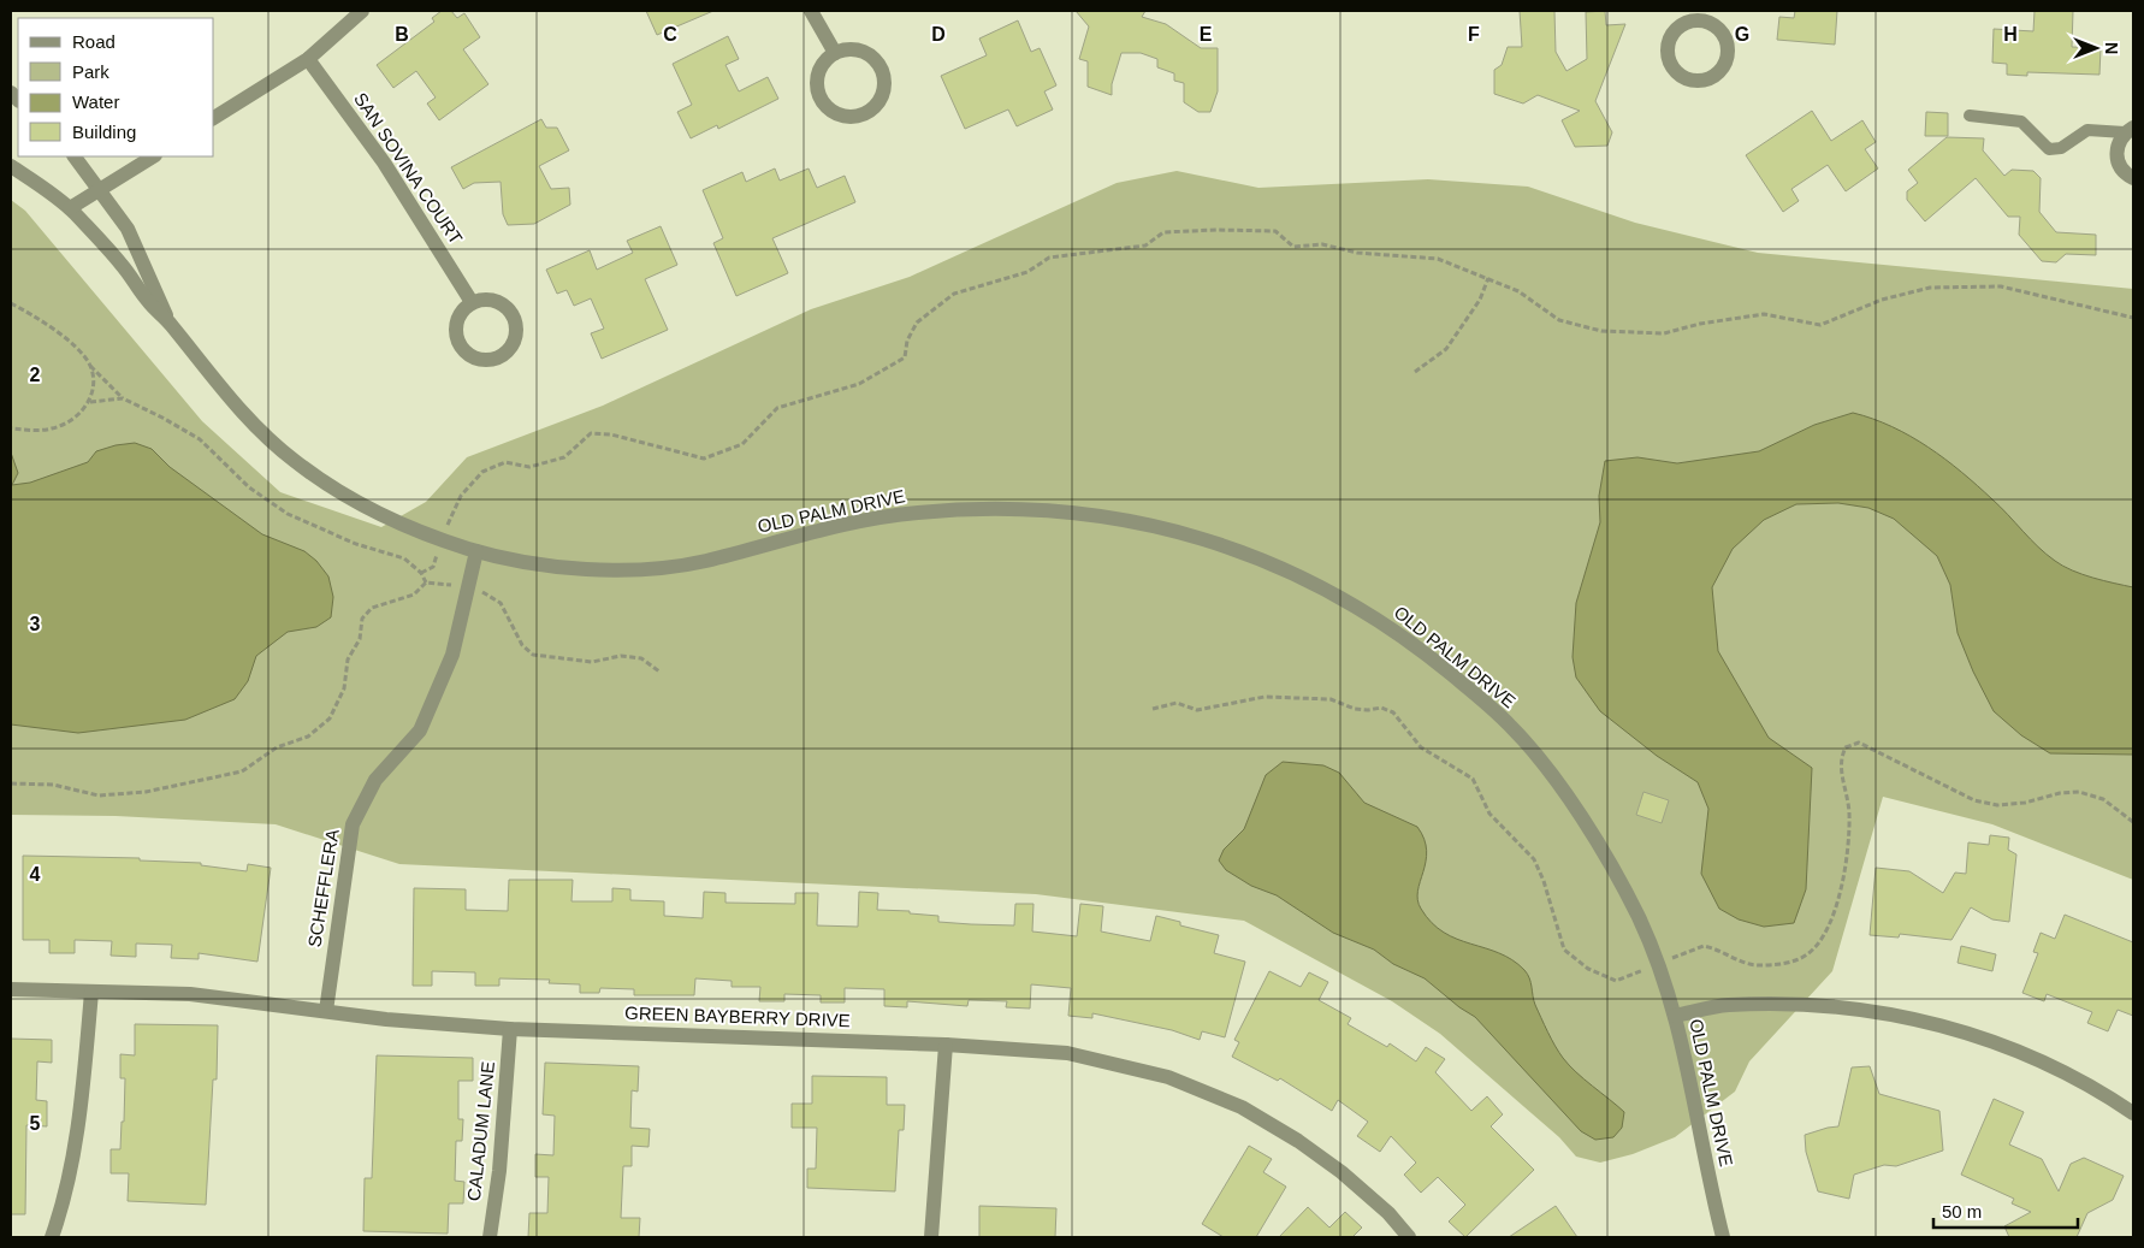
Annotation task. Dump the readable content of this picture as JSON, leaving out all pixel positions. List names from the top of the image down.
{
  "streets": {
    "street": [
      "SAN SOVINA COURT",
      "OLD PALM DRIVE",
      "SCHEFFLERA",
      "GREEN BAYBERRY DRIVE",
      "CALADUM LANE"
    ]
  },
  "crossings": [
    ["OLD PALM DRIVE", "SCHEFFLERA"],
    ["SCHEFFLERA", "GREEN BAYBERRY DRIVE"],
    ["GREEN BAYBERRY DRIVE", "CALADUM LANE"]
  ],
  "legend": [
    "Road",
    "Park",
    "Water",
    "Building"
  ],
  "scale_bar": "50 m",
  "north": "right",
  "grid": {
    "columns": [
      "B",
      "C",
      "D",
      "E",
      "F",
      "G",
      "H"
    ],
    "rows": [
      "2",
      "3",
      "4",
      "5"
    ]
  }
}
